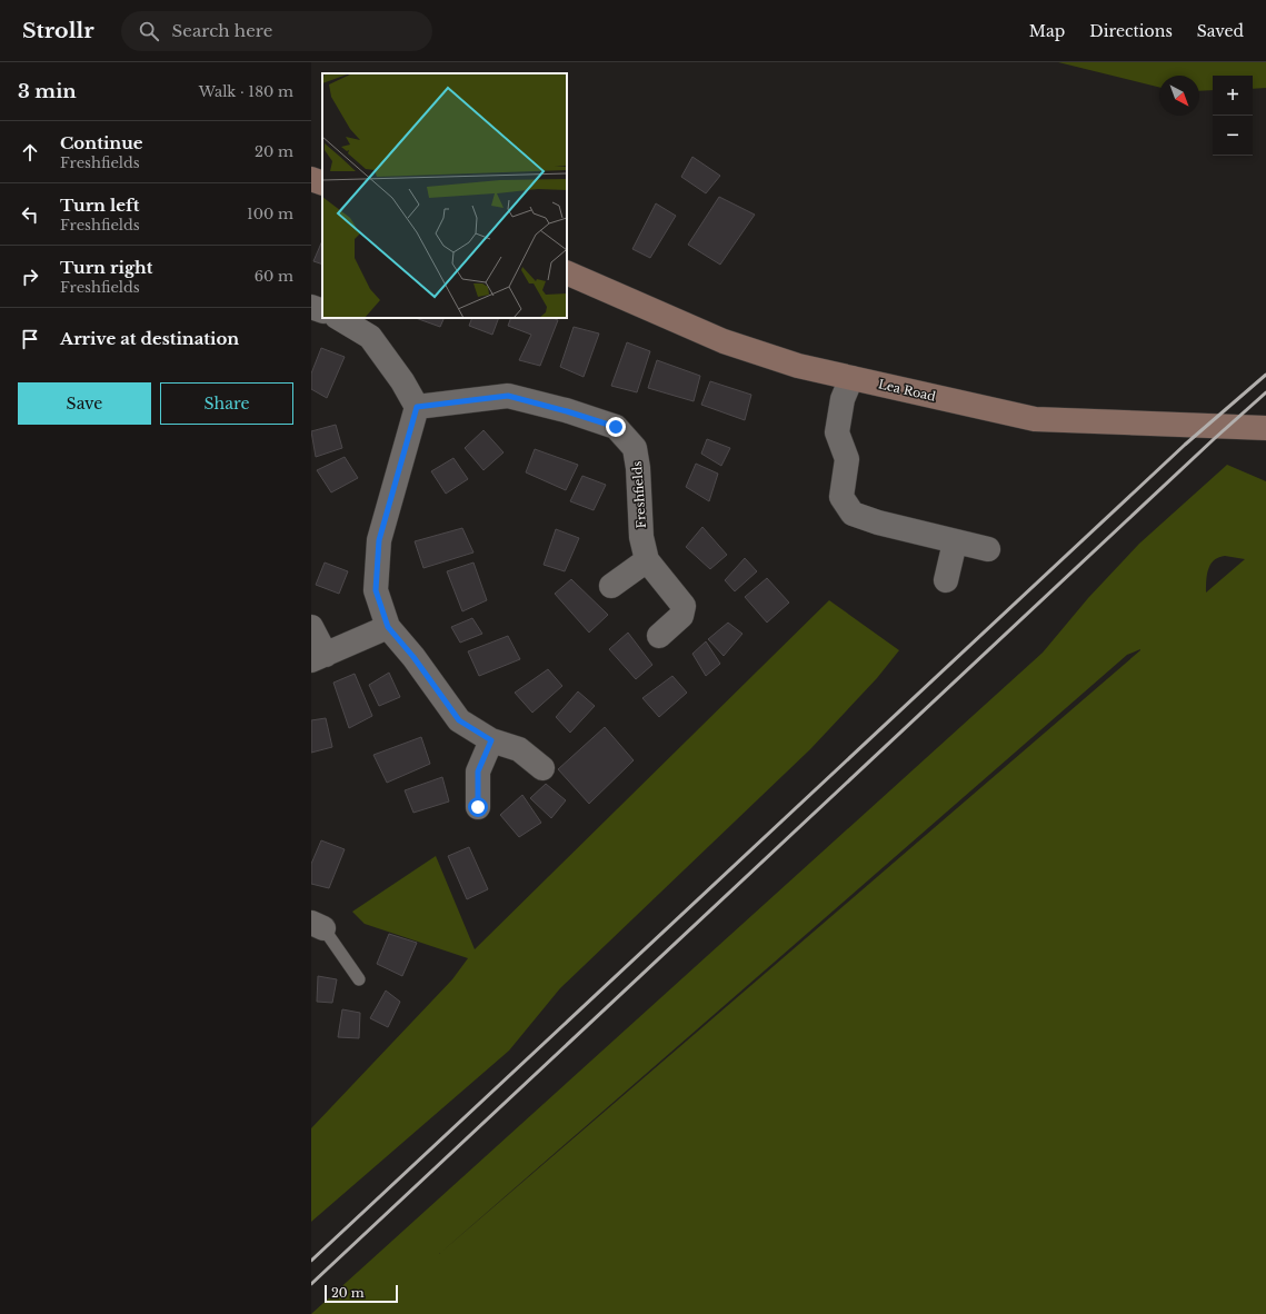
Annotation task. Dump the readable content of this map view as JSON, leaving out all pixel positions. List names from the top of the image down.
{
  "streets": {
    "street": ["Lea Road", "Freshfields"]
  },
  "scale_bar": "20 m",
  "north": "bottom right",
  "page": {
    "header": "Strollr",
    "search": "Search here",
    "nav": ["Map", "Directions", "Saved"],
    "heading": ["3 min", "Walk · 180 m"],
    "map_buttons": ["+", "−"],
    "list": [
      ["Continue", "Freshfields", "20 m"],
      ["Turn left", "Freshfields", "100 m"],
      ["Turn right", "Freshfields", "60 m"],
      "Arrive at destination"
    ],
    "buttons": ["Save", "Share"],
    "scale": "20 m"
  }
}
